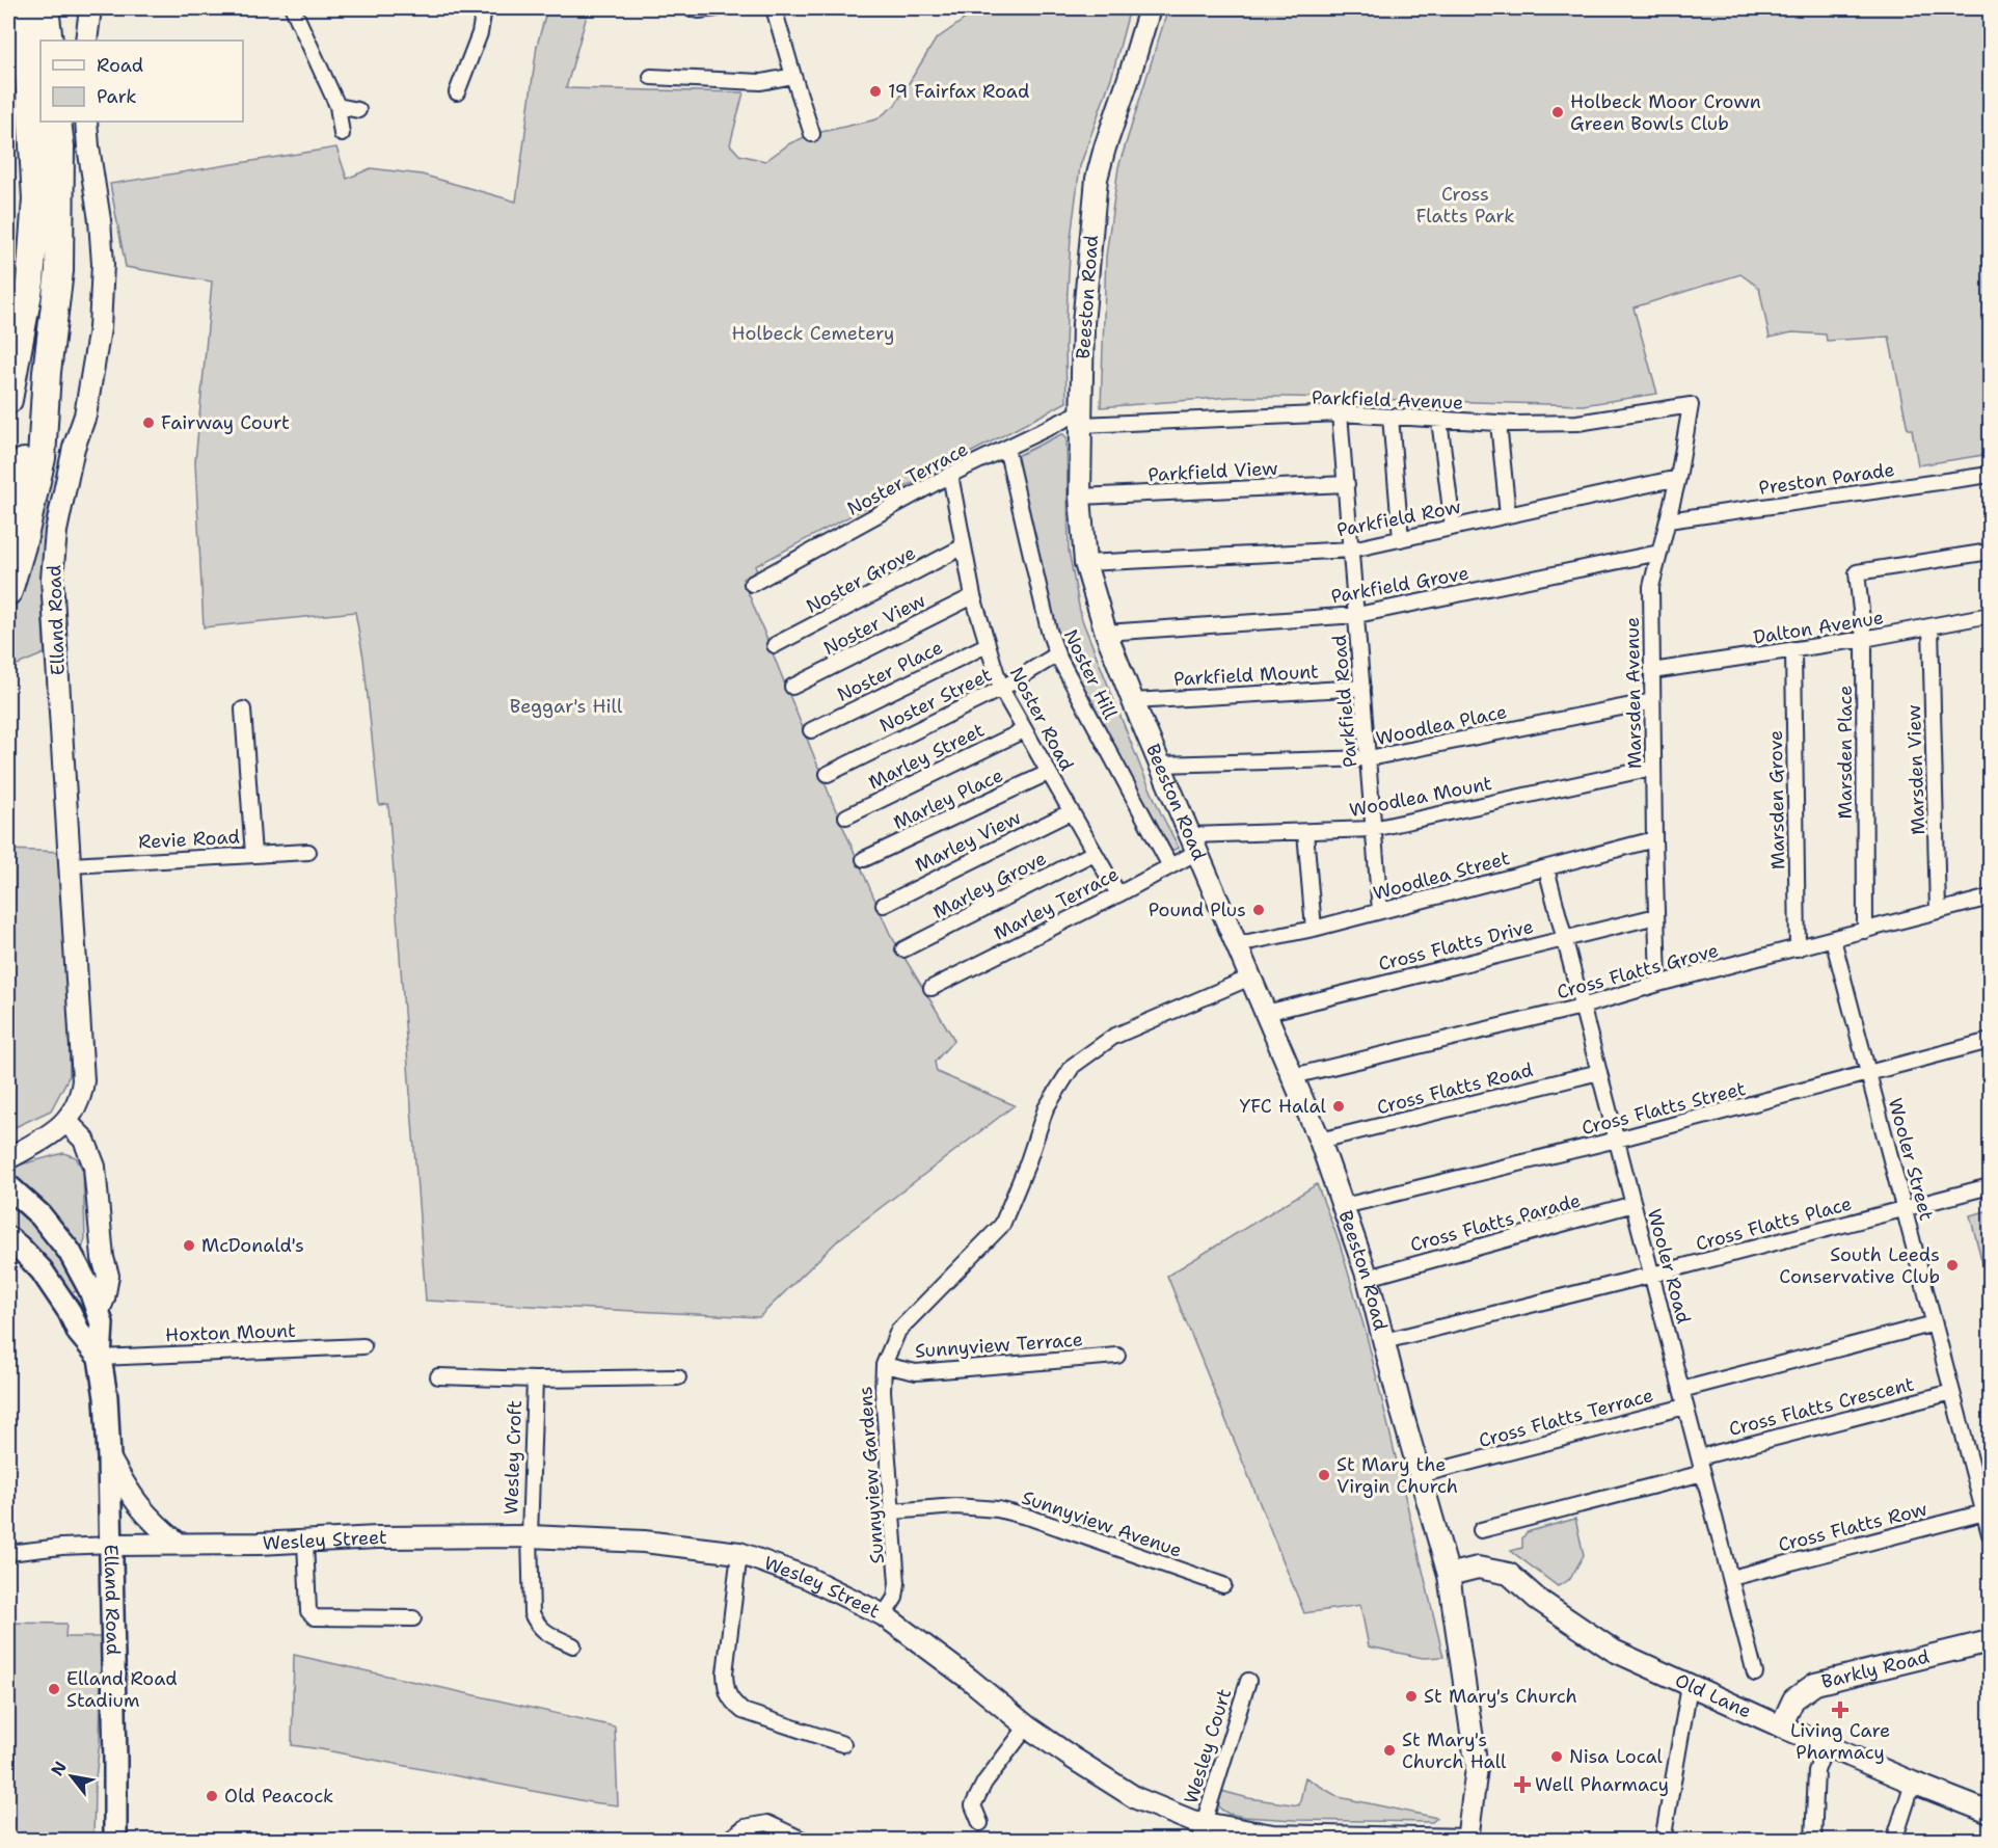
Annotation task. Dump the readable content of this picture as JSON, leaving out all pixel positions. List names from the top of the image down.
{
  "streets": {
    "main road": ["Elland Road"],
    "street": [
      "Beeston Road",
      "Parkfield Avenue",
      "Parkfield View",
      "Noster Terrace",
      "Preston Parade",
      "Parkfield Row",
      "Noster Grove",
      "Parkfield Grove",
      "Noster View",
      "Dalton Avenue",
      "Noster Place",
      "Noster Hill",
      "Parkfield Mount",
      "Marsden Avenue",
      "Noster Street",
      "Parkfield Road",
      "Noster Road",
      "Woodlea Place",
      "Marsden Place",
      "Marley Street",
      "Marsden View",
      "Woodlea Mount",
      "Marley Place",
      "Marsden Grove",
      "Revie Road",
      "Marley View",
      "Woodlea Street",
      "Marley Grove",
      "Marley Terrace",
      "Cross Flatts Drive",
      "Cross Flatts Grove",
      "Cross Flatts Road",
      "Cross Flatts Street",
      "Wooler Street",
      "Cross Flatts Parade",
      "Cross Flatts Place",
      "Wooler Road",
      "Hoxton Mount",
      "Sunnyview Terrace",
      "Cross Flatts Crescent",
      "Cross Flatts Terrace",
      "Wesley Croft",
      "Sunnyview Gardens",
      "Sunnyview Avenue",
      "Cross Flatts Row",
      "Wesley Street",
      "Barkly Road",
      "Old Lane",
      "Wesley Court"
    ]
  },
  "crossings": [
    ["Beeston Road", "Parkfield Avenue"],
    ["Beeston Road", "Parkfield View"],
    ["Beeston Road", "Noster Terrace"],
    ["Beeston Road", "Parkfield Row"],
    ["Beeston Road", "Parkfield Grove"],
    ["Beeston Road", "Parkfield Mount"],
    ["Beeston Road", "Woodlea Place"],
    ["Beeston Road", "Woodlea Mount"],
    ["Beeston Road", "Woodlea Street"],
    ["Beeston Road", "Marley Terrace"],
    ["Beeston Road", "Cross Flatts Drive"],
    ["Beeston Road", "Cross Flatts Grove"],
    ["Beeston Road", "Cross Flatts Road"],
    ["Beeston Road", "Cross Flatts Street"],
    ["Beeston Road", "Cross Flatts Parade"],
    ["Beeston Road", "Cross Flatts Place"],
    ["Beeston Road", "Cross Flatts Terrace"],
    ["Beeston Road", "Sunnyview Gardens"],
    ["Beeston Road", "Wesley Street"],
    ["Beeston Road", "Old Lane"],
    ["Parkfield Avenue", "Noster Terrace"],
    ["Parkfield Avenue", "Marsden Avenue"],
    ["Parkfield Avenue", "Parkfield Road"],
    ["Parkfield View", "Parkfield Road"],
    ["Noster Terrace", "Noster Hill"],
    ["Noster Terrace", "Noster Road"],
    ["Preston Parade", "Marsden Avenue"],
    ["Parkfield Row", "Marsden Avenue"],
    ["Parkfield Row", "Parkfield Road"],
    ["Noster Grove", "Noster Road"],
    ["Parkfield Grove", "Marsden Avenue"],
    ["Parkfield Grove", "Parkfield Road"],
    ["Elland Road", "Revie Road"],
    ["Elland Road", "Hoxton Mount"],
    ["Elland Road", "Wesley Street"],
    ["Noster View", "Noster Road"],
    ["Dalton Avenue", "Marsden Avenue"],
    ["Dalton Avenue", "Marsden Place"],
    ["Dalton Avenue", "Marsden View"],
    ["Dalton Avenue", "Marsden Grove"],
    ["Noster Place", "Noster Road"],
    ["Noster Hill", "Noster Street"],
    ["Noster Hill", "Marley Terrace"],
    ["Parkfield Mount", "Parkfield Road"],
    ["Marsden Avenue", "Woodlea Place"],
    ["Marsden Avenue", "Woodlea Mount"],
    ["Marsden Avenue", "Woodlea Street"],
    ["Marsden Avenue", "Cross Flatts Drive"],
    ["Marsden Avenue", "Cross Flatts Grove"],
    ["Noster Street", "Noster Road"],
    ["Parkfield Road", "Woodlea Place"],
    ["Parkfield Road", "Woodlea Mount"],
    ["Parkfield Road", "Woodlea Street"],
    ["Noster Road", "Marley Street"],
    ["Noster Road", "Marley Place"],
    ["Noster Road", "Marley View"],
    ["Noster Road", "Marley Grove"],
    ["Noster Road", "Marley Terrace"],
    ["Marsden Place", "Cross Flatts Grove"],
    ["Marsden View", "Cross Flatts Grove"],
    ["Woodlea Mount", "Marley Terrace"],
    ["Marsden Grove", "Cross Flatts Grove"],
    ["Woodlea Street", "Wooler Road"],
    ["Cross Flatts Drive", "Wooler Road"],
    ["Cross Flatts Grove", "Wooler Street"],
    ["Cross Flatts Grove", "Wooler Road"],
    ["Cross Flatts Road", "Wooler Road"],
    ["Cross Flatts Street", "Wooler Street"],
    ["Cross Flatts Street", "Wooler Road"],
    ["Wooler Street", "Cross Flatts Place"],
    ["Wooler Street", "Cross Flatts Crescent"],
    ["Wooler Street", "Cross Flatts Row"],
    ["Cross Flatts Parade", "Wooler Road"],
    ["Cross Flatts Place", "Wooler Road"],
    ["Wooler Road", "Cross Flatts Crescent"],
    ["Wooler Road", "Cross Flatts Terrace"],
    ["Wooler Road", "Cross Flatts Row"],
    ["Sunnyview Terrace", "Sunnyview Gardens"],
    ["Wesley Croft", "Wesley Street"],
    ["Sunnyview Gardens", "Sunnyview Avenue"],
    ["Sunnyview Gardens", "Wesley Street"],
    ["Wesley Street", "Wesley Court"],
    ["Barkly Road", "Old Lane"]
  ],
  "parks": ["Cross Flatts Park", "Holbeck Cemetery", "Beggar's Hill"],
  "places": {
    "other": [
      "19 Fairfax Road",
      "Holbeck Moor Crown Green Bowls Club",
      "Fairway Court",
      "Pound Plus",
      "YFC Halal",
      "McDonald's",
      "South Leeds Conservative Club",
      "St Mary the Virgin Church",
      "Elland Road Stadium",
      "St Mary's Church",
      "St Mary's Church Hall",
      "Nisa Local",
      "Old Peacock"
    ],
    "health": ["Living Care Pharmacy", "Well Pharmacy"]
  },
  "legend": ["Road", "Park"],
  "north": "top left"
}
